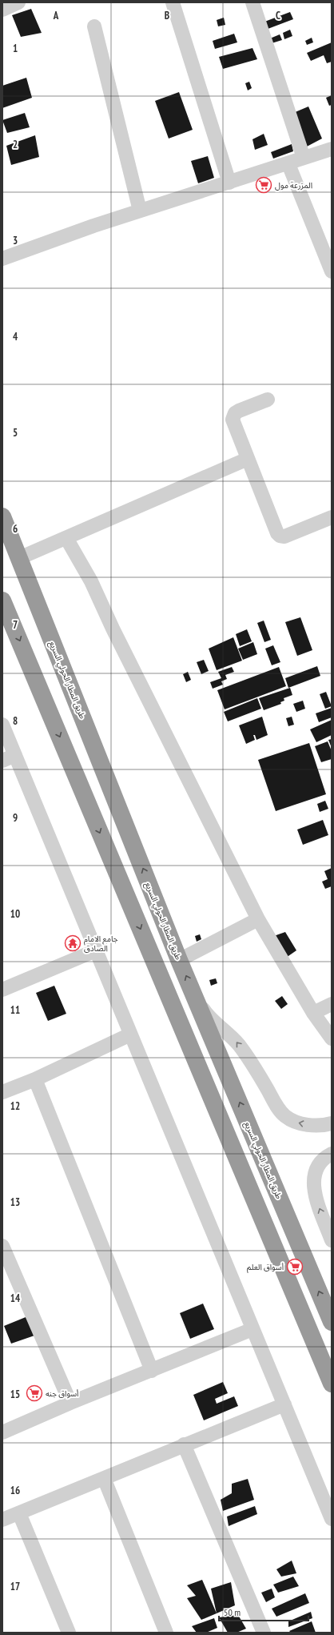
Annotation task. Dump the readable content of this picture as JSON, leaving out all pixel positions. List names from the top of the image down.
{
  "streets": {
    "highway": ["طريق المطار الحولي السريع"]
  },
  "places": {
    "supermarket": ["المزرعة مول", "أسواق العلم", "أسواق جنه"],
    "temple": ["جامع الامام الصادق"]
  },
  "scale_bar": "50 m",
  "grid": {
    "columns": ["A", "B", "C"],
    "rows": [
      "1",
      "2",
      "3",
      "4",
      "5",
      "6",
      "7",
      "8",
      "9",
      "10",
      "11",
      "12",
      "13",
      "14",
      "15",
      "16",
      "17"
    ]
  }
}
